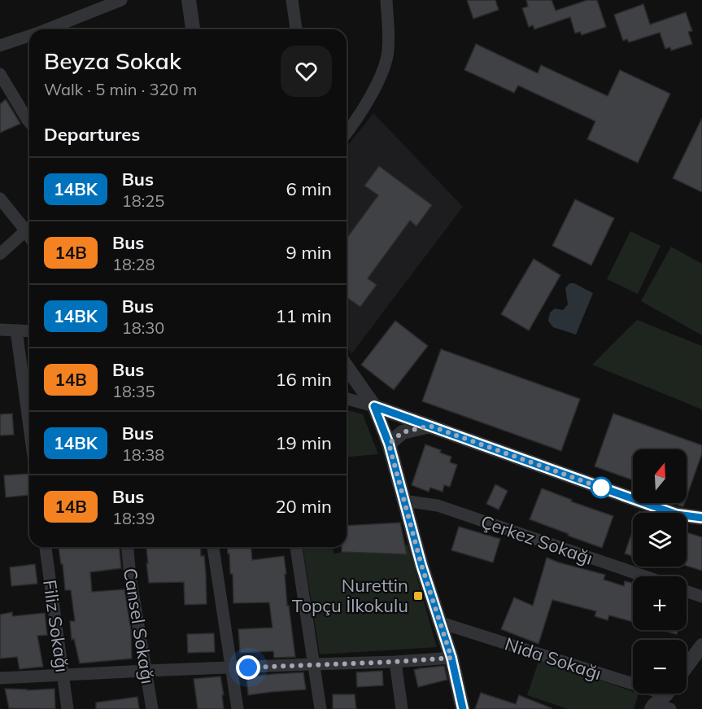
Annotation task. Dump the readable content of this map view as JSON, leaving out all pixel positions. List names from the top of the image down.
{
  "streets": {
    "street": [
      "Çerkez Sokağı",
      "Filiz Sokağı",
      "Cansel Sokağı",
      "Nida Sokağı"
    ]
  },
  "places": {
    "transit": ["Nurettin Topçu İlkokulu"]
  },
  "lines": ["bus line 14BK"],
  "north": "top",
  "page": {
    "heading": [
      ["Beyza Sokak", "Walk · 5 min · 320 m"],
      "Departures"
    ],
    "list": [
      {
        "mark": "14BK",
        "name": "Bus",
        "note": "18:25",
        "value": "6 min"
      },
      {
        "mark": "14B",
        "name": "Bus",
        "note": "18:28",
        "value": "9 min"
      },
      {
        "mark": "14BK",
        "name": "Bus",
        "note": "18:30",
        "value": "11 min"
      },
      {
        "mark": "14B",
        "name": "Bus",
        "note": "18:35",
        "value": "16 min"
      },
      {
        "mark": "14BK",
        "name": "Bus",
        "note": "18:38",
        "value": "19 min"
      },
      {
        "mark": "14B",
        "name": "Bus",
        "note": "18:39",
        "value": "20 min"
      }
    ],
    "map_buttons": ["+", "−"]
  }
}
